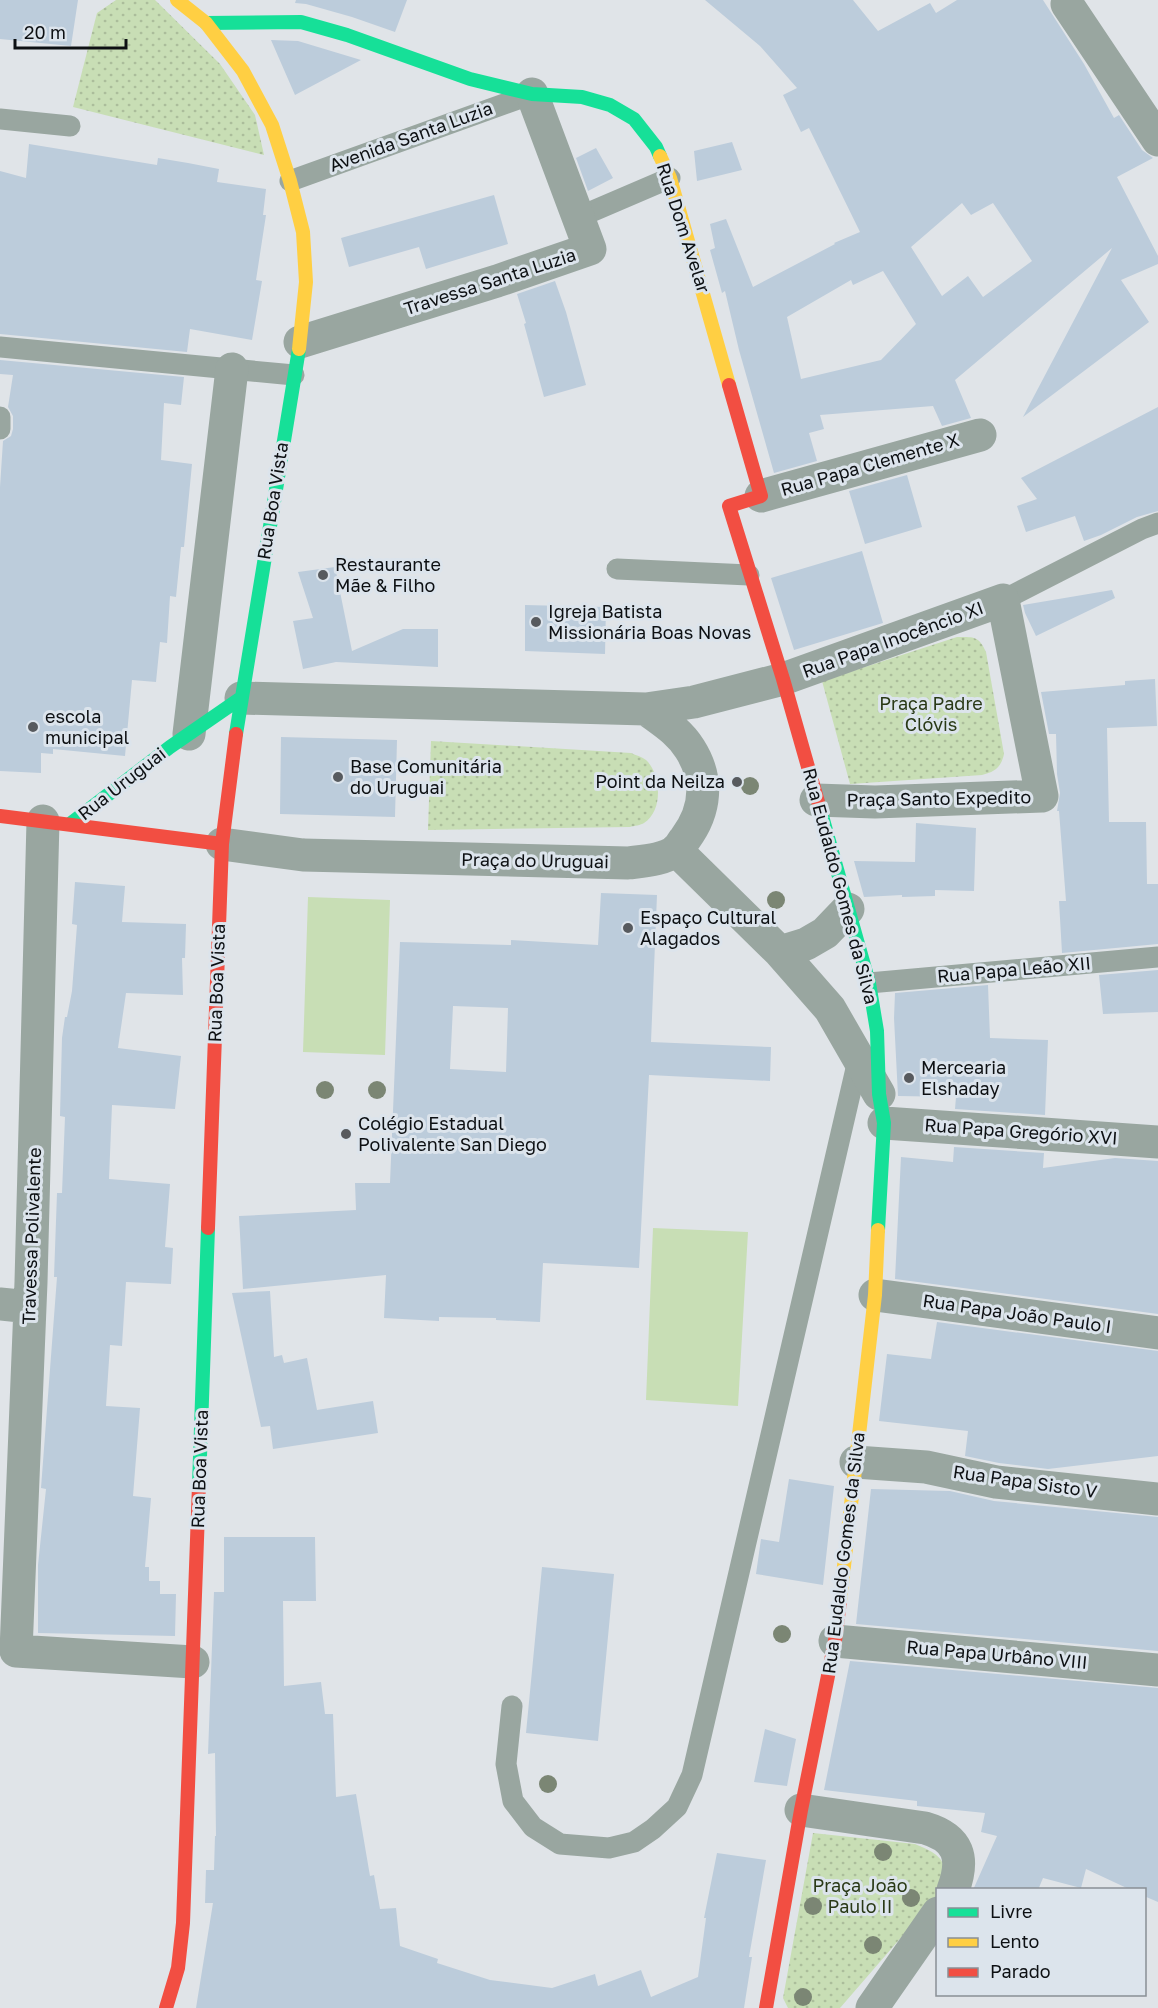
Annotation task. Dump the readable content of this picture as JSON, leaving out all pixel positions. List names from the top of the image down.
{
  "streets": {
    "street": [
      "Rua Dom Avelar",
      "Travessa Santa Luzia",
      "Rua Papa Clemente X",
      "Rua Boa Vista",
      "Rua Papa Inocêncio XI",
      "Rua Uruguai",
      "Praça Santo Expedito",
      "Praça do Uruguai",
      "Rua Eudaldo Gomes da Silva",
      "Rua Papa Gregório XVI",
      "Travessa Polivalente",
      "Rua Papa João Paulo I",
      "Rua Papa Sisto V",
      "Rua Papa Urbâno VIII"
    ],
    "lane": ["Avenida Santa Luzia", "Rua Papa Leão XII"]
  },
  "crossings": [
    ["Avenida Santa Luzia", "Rua Dom Avelar"],
    ["Avenida Santa Luzia", "Travessa Santa Luzia"],
    ["Avenida Santa Luzia", "Rua Boa Vista"],
    ["Rua Dom Avelar", "Travessa Santa Luzia"],
    ["Rua Dom Avelar", "Rua Papa Clemente X"],
    ["Rua Dom Avelar", "Rua Boa Vista"],
    ["Travessa Santa Luzia", "Rua Boa Vista"],
    ["Rua Boa Vista", "Rua Uruguai"],
    ["Rua Boa Vista", "Praça do Uruguai"],
    ["Rua Boa Vista", "Travessa Polivalente"],
    ["Rua Papa Inocêncio XI", "Praça Santo Expedito"],
    ["Rua Papa Inocêncio XI", "Rua Eudaldo Gomes da Silva"],
    ["Rua Uruguai", "Praça do Uruguai"],
    ["Rua Uruguai", "Travessa Polivalente"],
    ["Praça Santo Expedito", "Rua Eudaldo Gomes da Silva"],
    ["Rua Eudaldo Gomes da Silva", "Rua Papa Leão XII"],
    ["Rua Eudaldo Gomes da Silva", "Rua Papa Gregório XVI"],
    ["Rua Eudaldo Gomes da Silva", "Rua Papa João Paulo I"],
    ["Rua Eudaldo Gomes da Silva", "Rua Papa Sisto V"],
    ["Rua Eudaldo Gomes da Silva", "Rua Papa Urbâno VIII"]
  ],
  "parks": ["Praça Padre Clóvis", "Praça João Paulo II"],
  "places": [
    "Restaurante Mãe & Filho",
    "Igreja Batista Missionária Boas Novas",
    "escola municipal",
    "Base Comunitária do Uruguai",
    "Point da Neilza",
    "Espaço Cultural Alagados",
    "Mercearia Elshaday",
    "Colégio Estadual Polivalente San Diego"
  ],
  "legend": ["Livre", "Lento", "Parado"],
  "scale_bar": "20 m"
}
